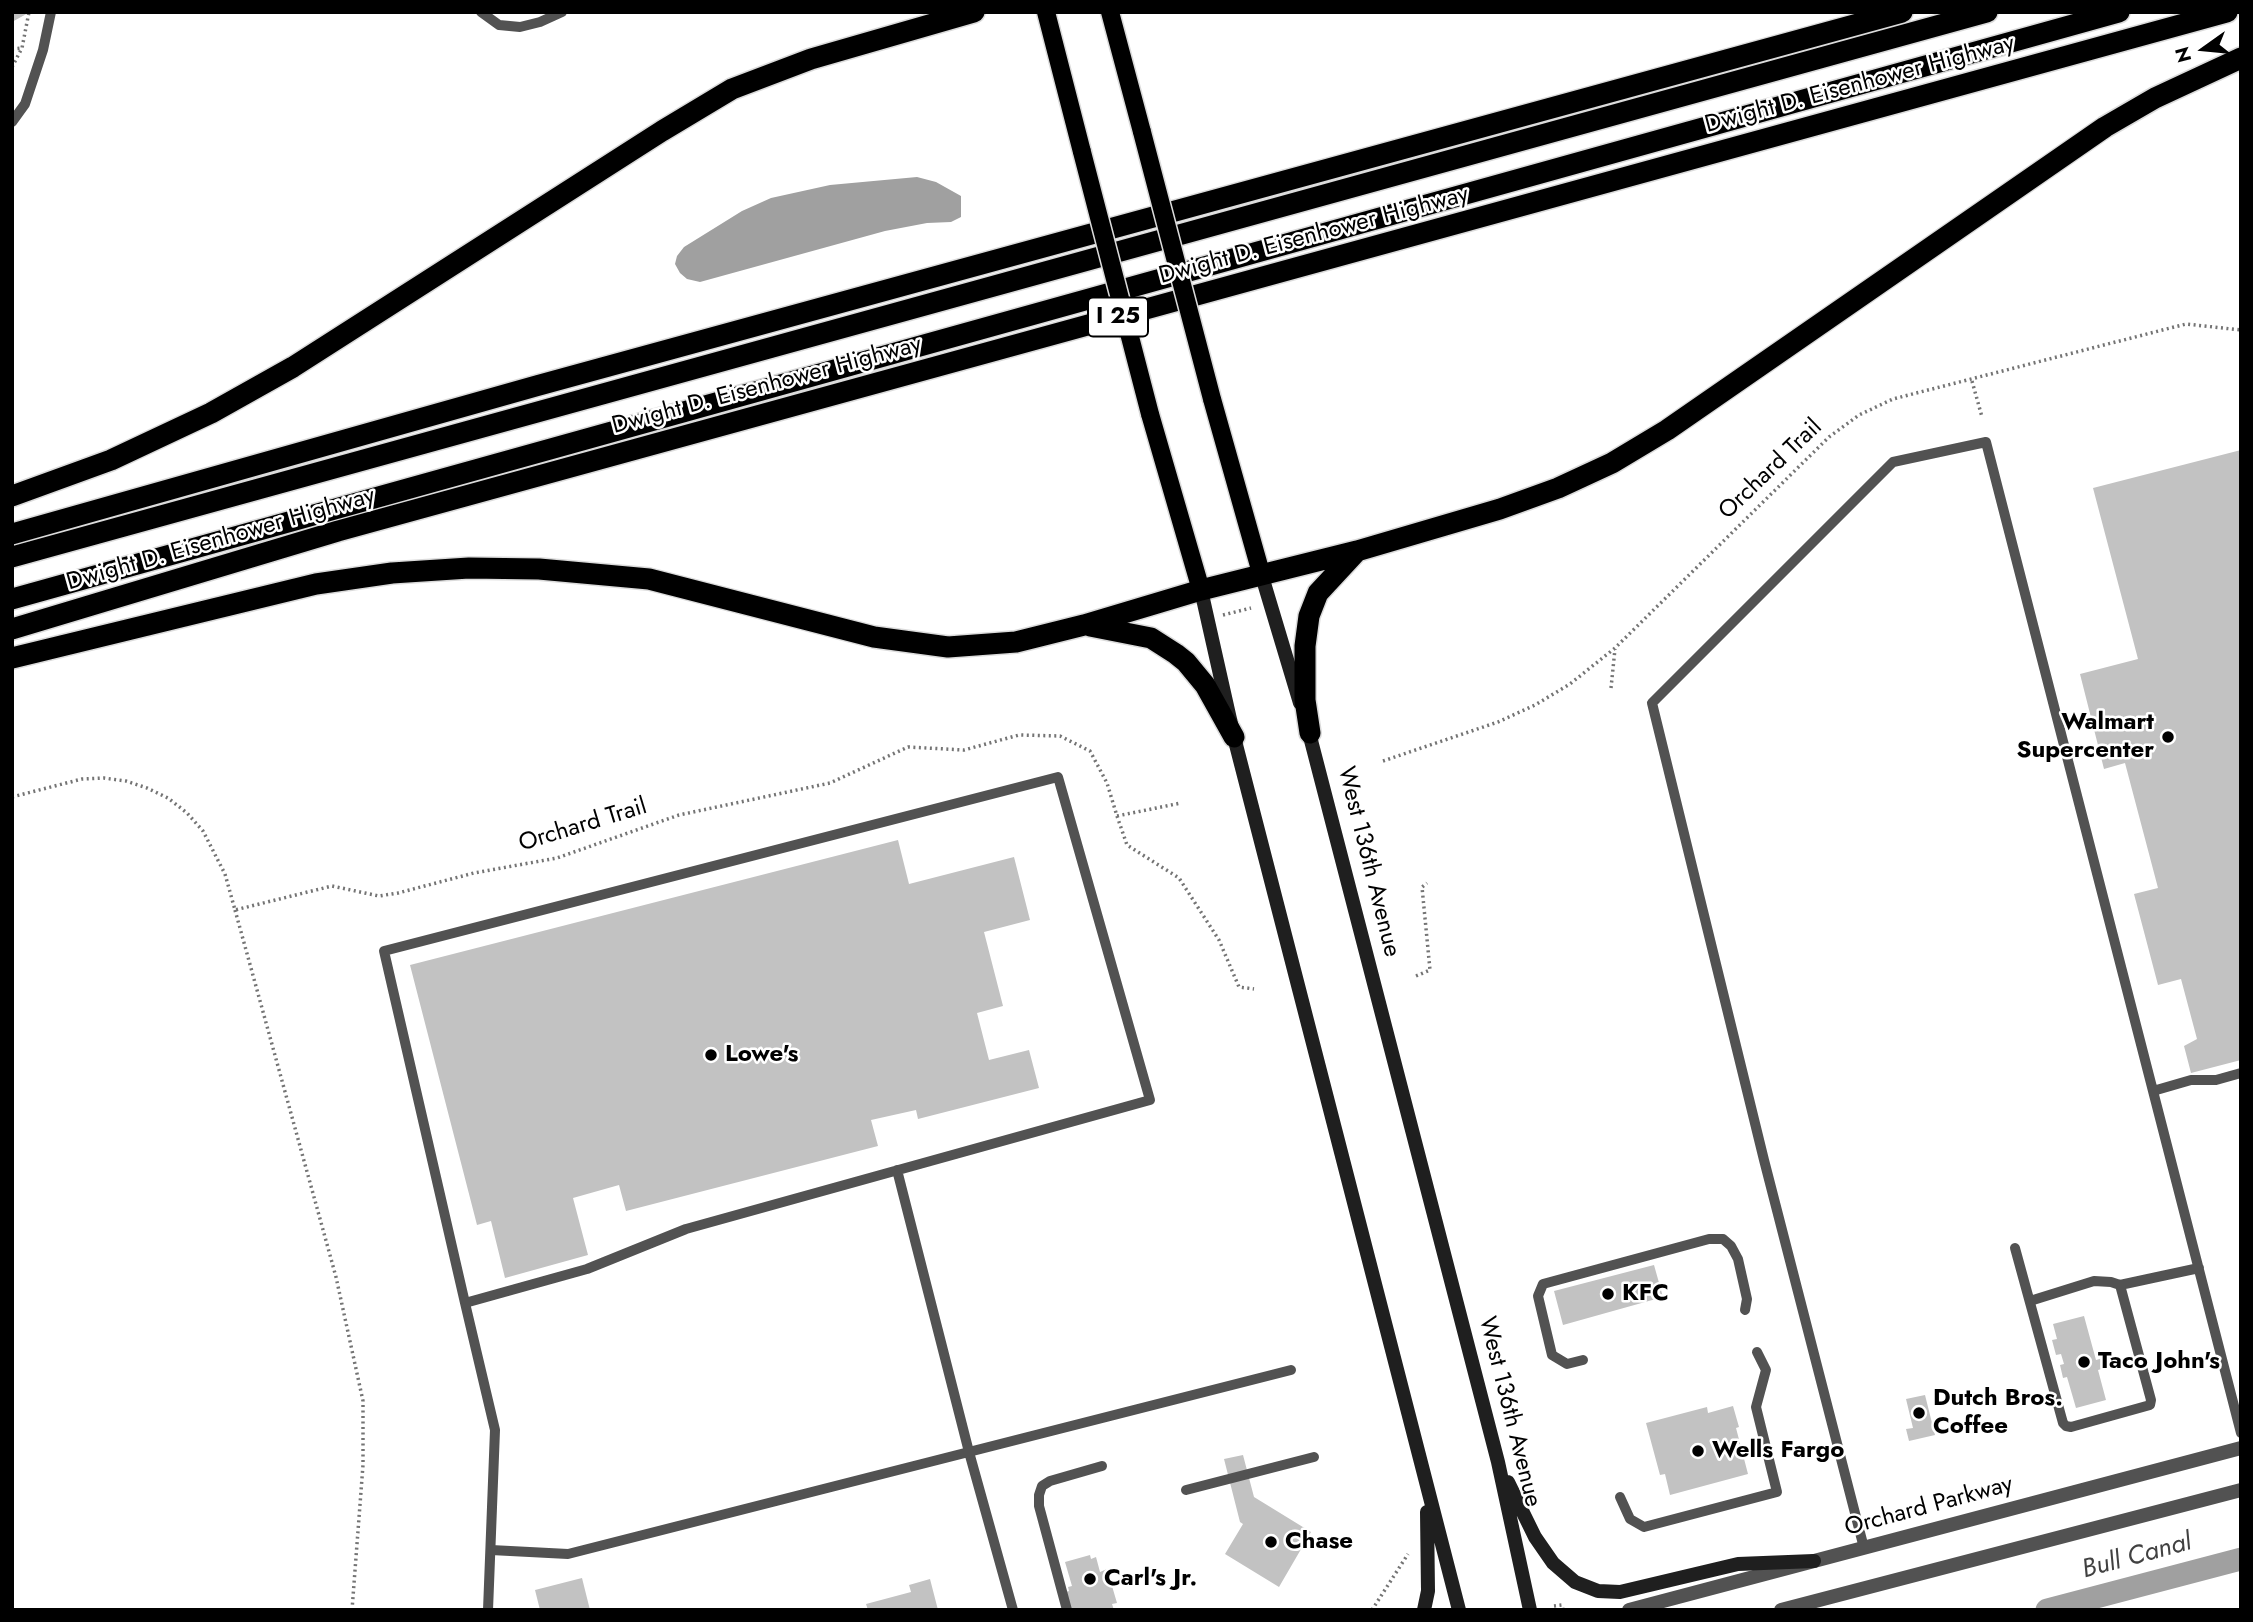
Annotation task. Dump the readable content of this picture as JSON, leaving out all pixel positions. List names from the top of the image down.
{
  "streets": {
    "highway": ["Dwight D. Eisenhower Highway", "I 25"],
    "main road": ["West 136th Avenue"],
    "street": ["Orchard Parkway"],
    "path": ["Orchard Trail"]
  },
  "water": ["Bull Canal"],
  "places": [
    "Walmart Supercenter",
    "Lowe's",
    "KFC",
    "Taco John's",
    "Dutch Bros. Coffee",
    "Wells Fargo",
    "Chase",
    "Carl's Jr."
  ],
  "north": "left"
}
